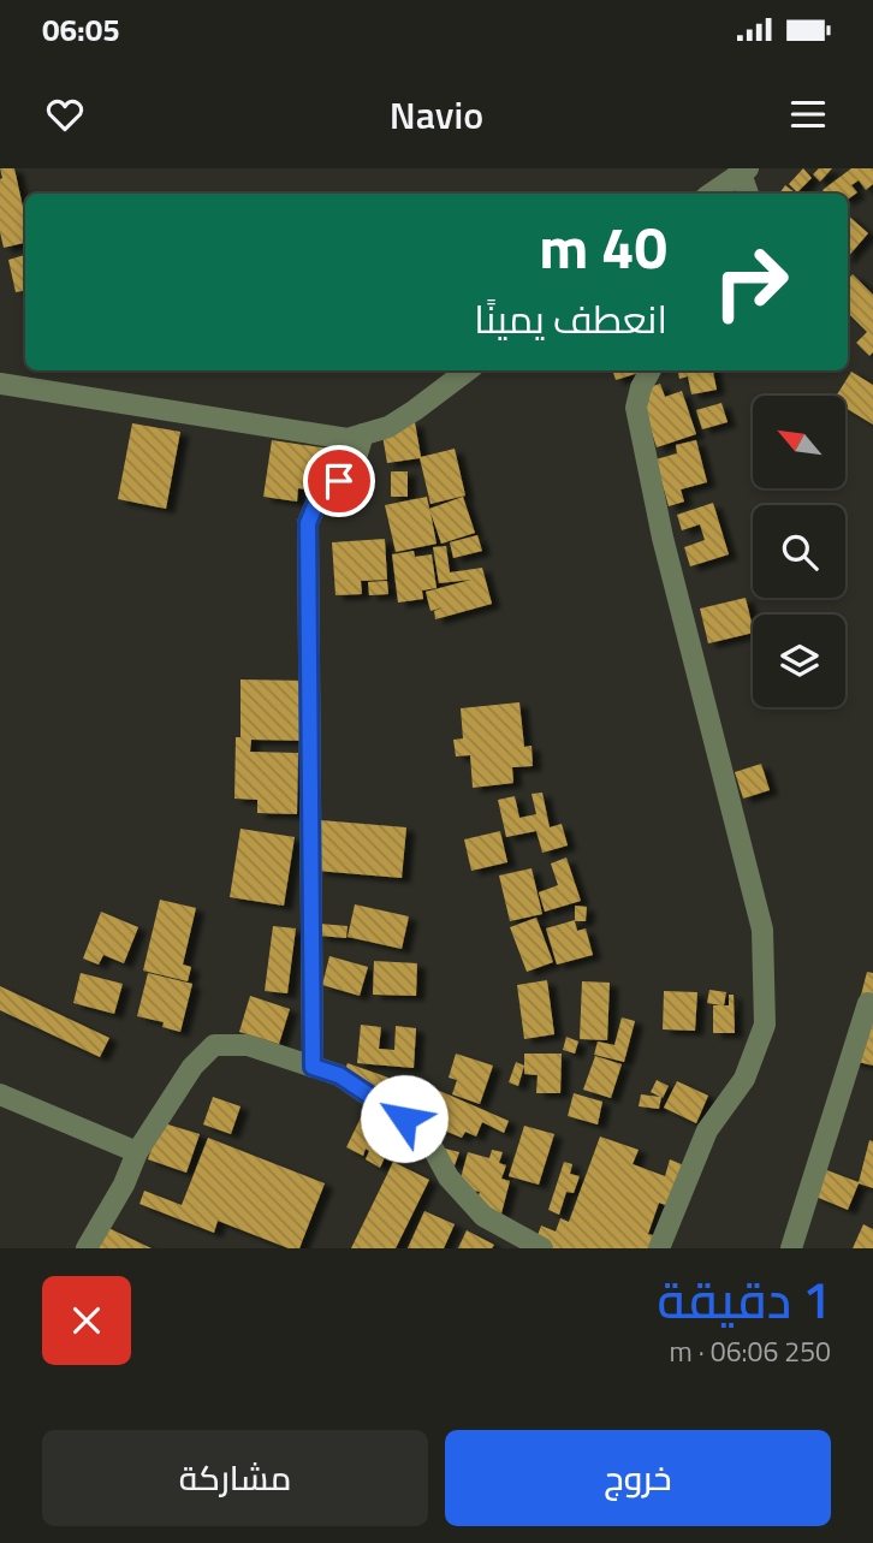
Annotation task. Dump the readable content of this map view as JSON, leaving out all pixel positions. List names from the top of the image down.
{
  "north": "top left",
  "page": {
    "status": "06:05",
    "header": "Navio",
    "turn": ["40 m", "انعطف يمينًا"],
    "heading": ["1 دقيقة", "250 m · 06:06"],
    "buttons": ["خروج", "مشاركة"]
  }
}
